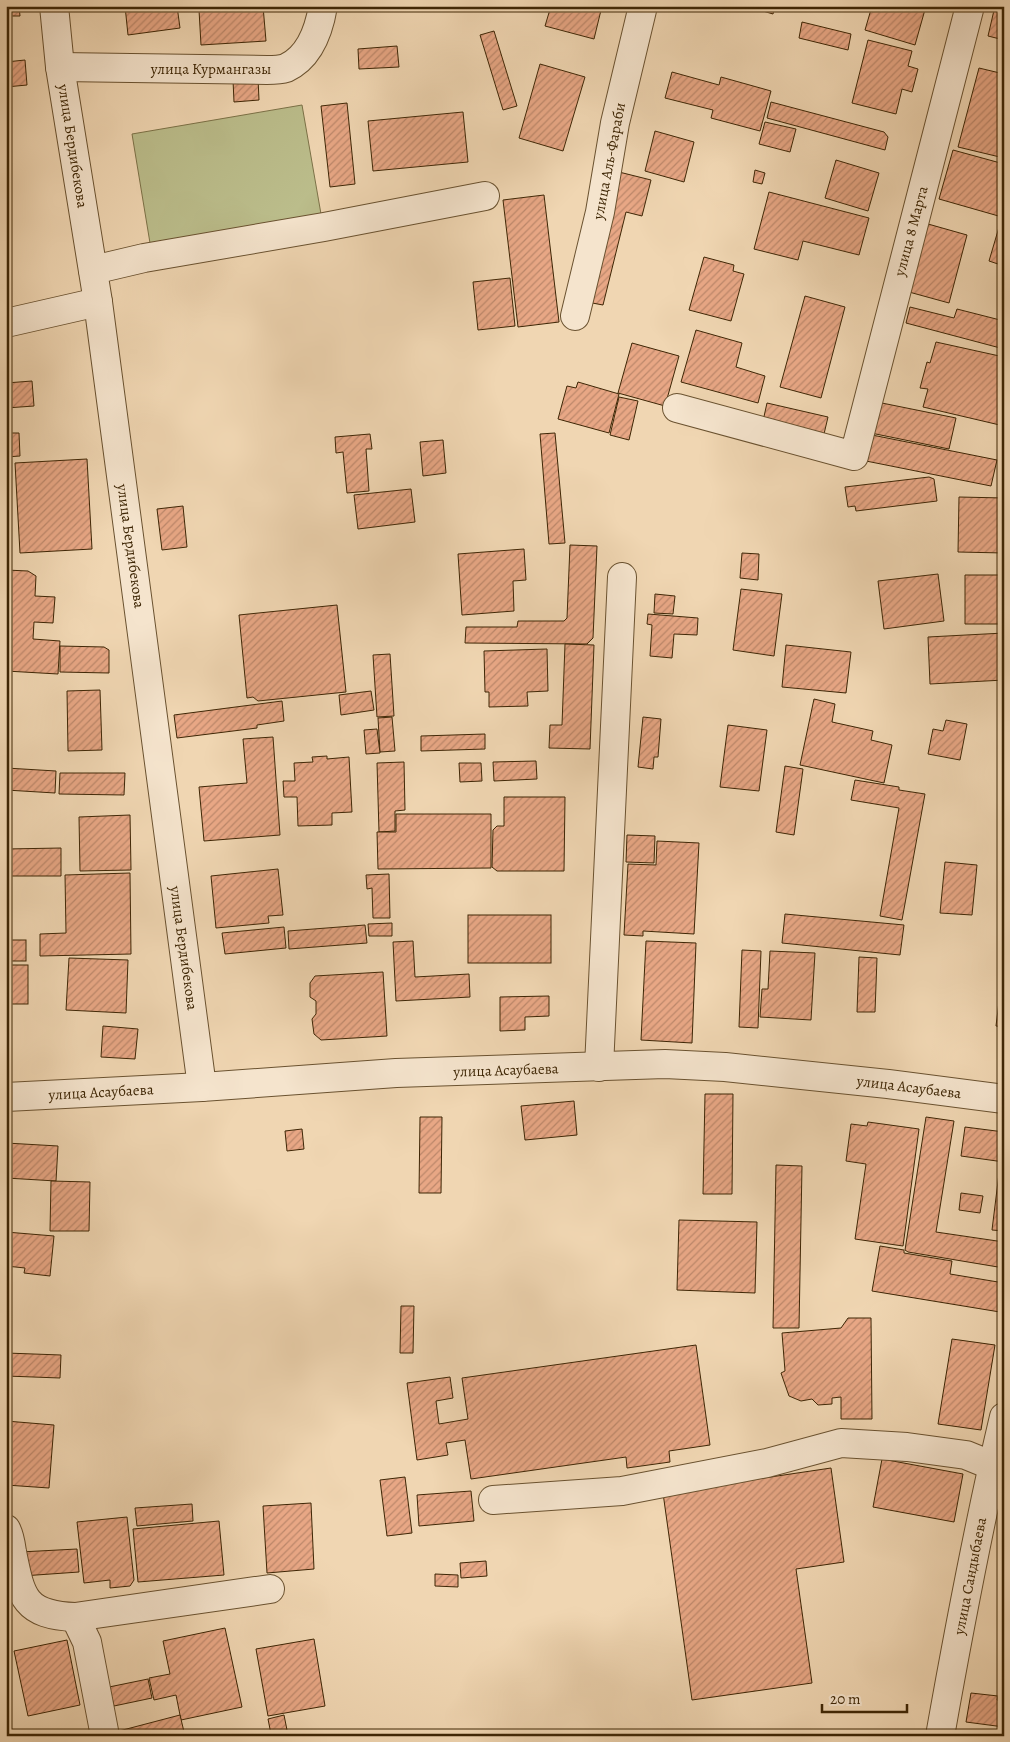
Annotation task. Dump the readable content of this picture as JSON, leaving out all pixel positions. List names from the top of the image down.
{
  "streets": {
    "street": [
      "улица Курмангазы",
      "улица Бердибекова",
      "улица Аль-Фараби",
      "улица 8 Марта",
      "улица Асаубаева",
      "улица Сандыбаева"
    ]
  },
  "crossings": [
    ["улица Курмангазы", "улица Бердибекова"],
    ["улица Бердибекова", "улица Асаубаева"]
  ],
  "scale_bar": "20 m"
}
